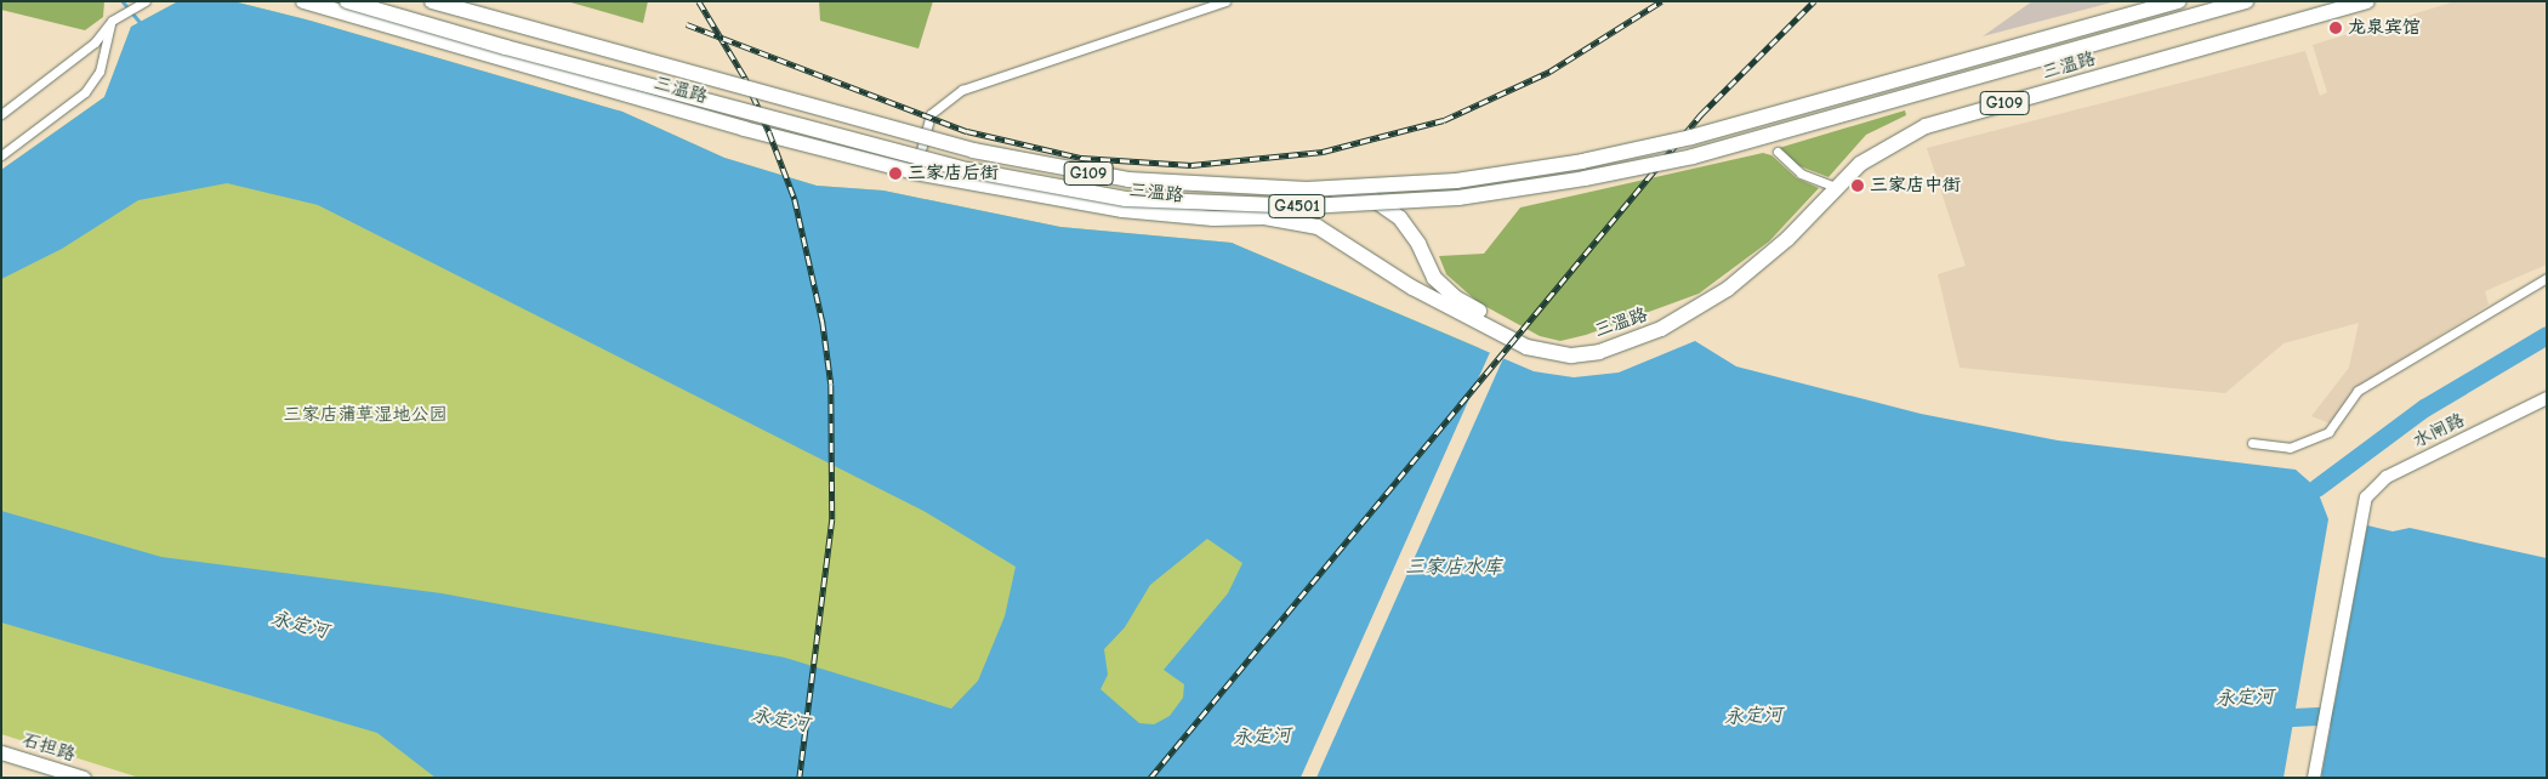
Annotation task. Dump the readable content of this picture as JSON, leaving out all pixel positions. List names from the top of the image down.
{
  "streets": {
    "highway": ["三温路", "G109", "G4501"],
    "main road": ["石担路"],
    "street": ["水闸路"]
  },
  "crossings": [
    ["三温路", "G4501"]
  ],
  "water": ["三家店水库", "永定河"],
  "parks": ["三家店蒲草湿地公园"],
  "places": ["龙泉宾馆", "三家店后街", "三家店中街"]
}
